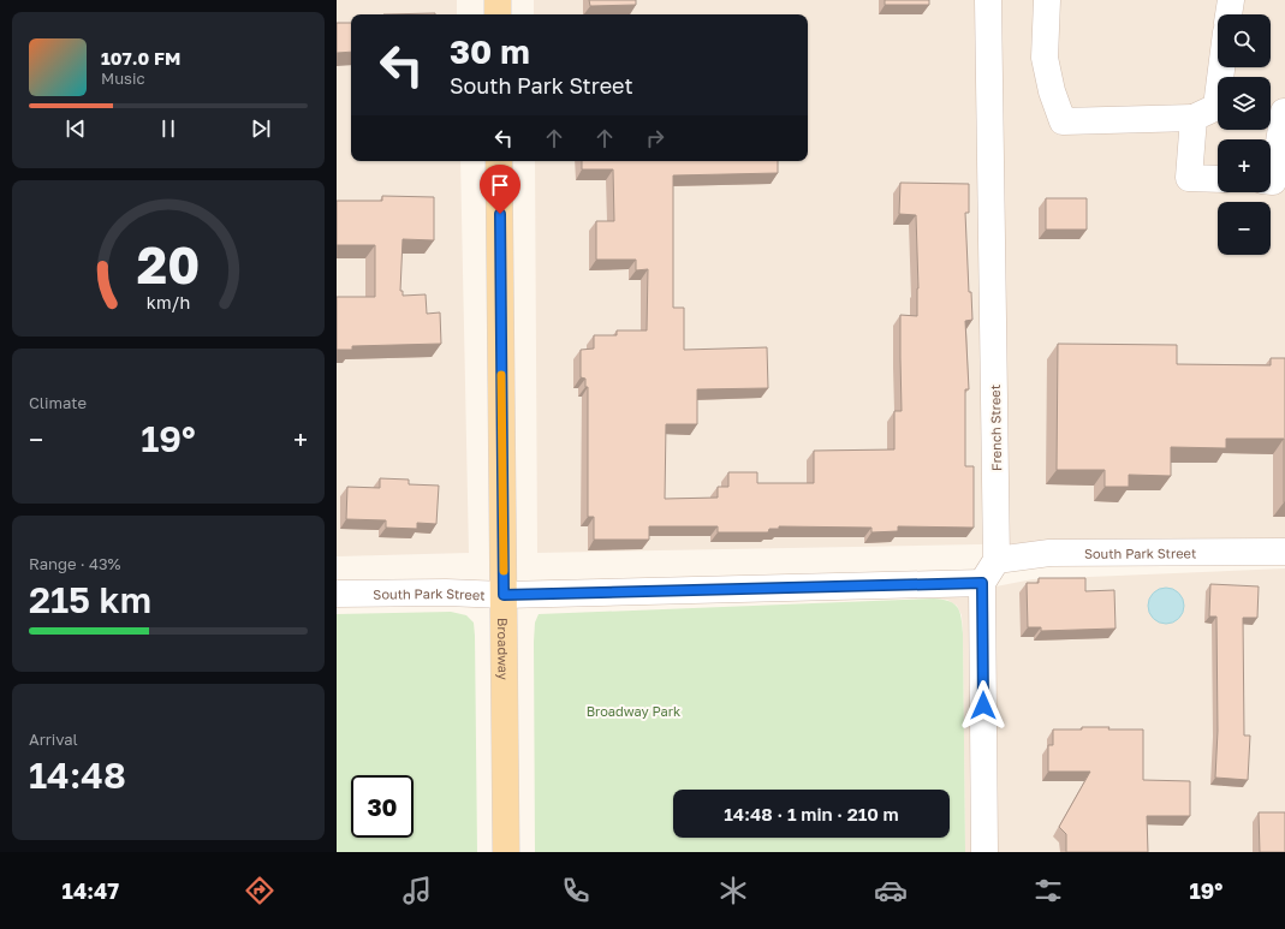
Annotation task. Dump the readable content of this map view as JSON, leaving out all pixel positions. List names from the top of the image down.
{
  "streets": {
    "main road": ["Broadway"],
    "street": ["French Street", "South Park Street"]
  },
  "crossings": [
    ["French Street", "South Park Street"],
    ["South Park Street", "Broadway"]
  ],
  "parks": ["Broadway Park"],
  "page": {
    "map_buttons": ["+", "−"],
    "turn": ["30 m", "South Park Street"],
    "song": ["107.0 FM", "Music"],
    "tile": [
      "Climate",
      ["Range · 43%", "215 km"],
      ["Arrival", "14:48"]
    ],
    "heat": ["−", "19°", "+"],
    "limit": "30",
    "trip": "14:48 · 1 min · 210 m",
    "tabs": ["14:47", "19°"],
    "gauge": ["20", "km/h"]
  }
}
